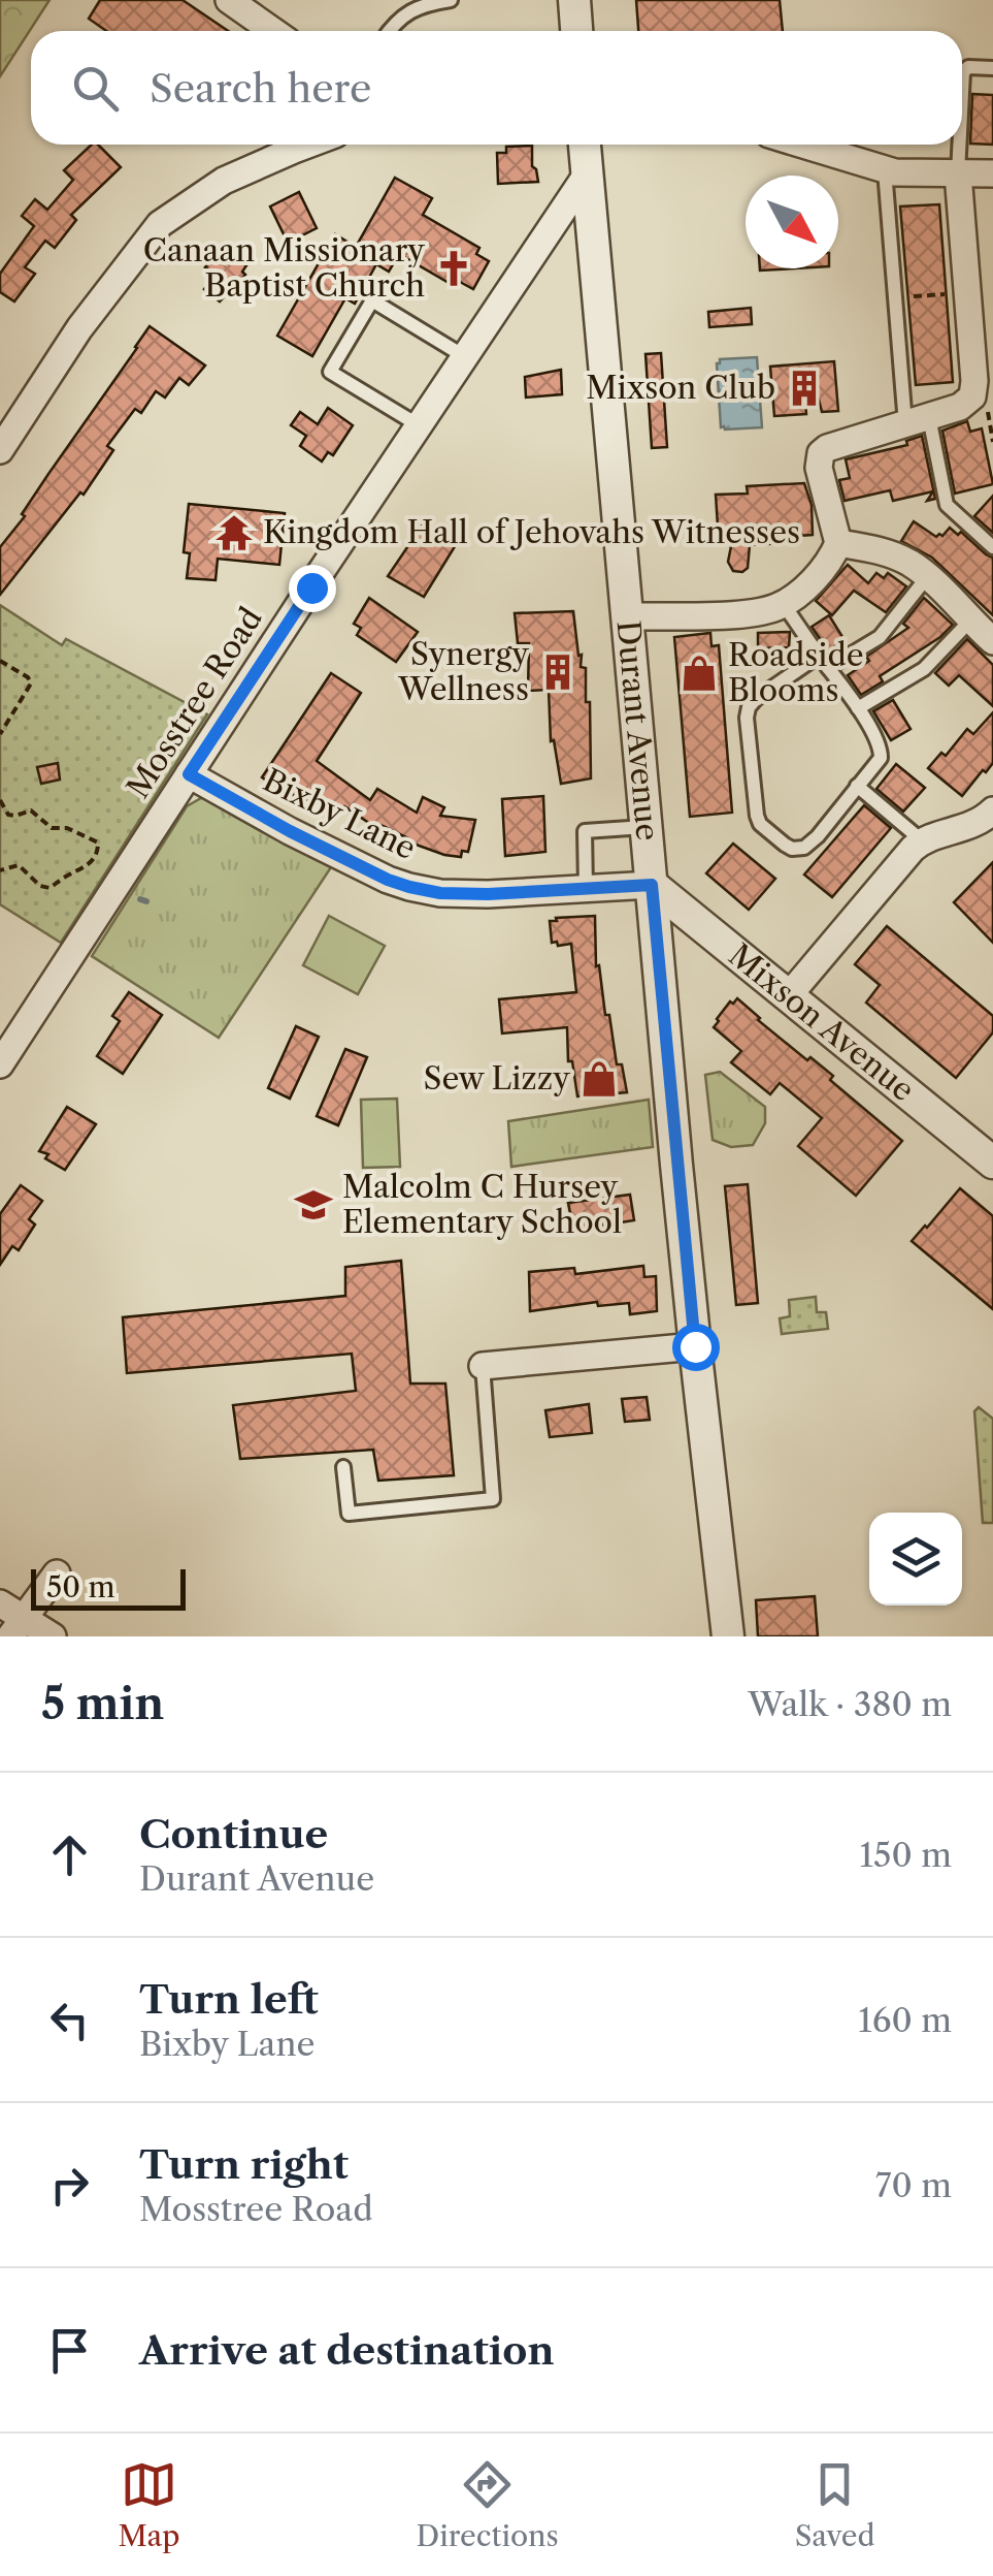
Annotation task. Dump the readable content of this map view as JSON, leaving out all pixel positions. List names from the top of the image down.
{
  "streets": {
    "street": [
      "Mosstree Road",
      "Durant Avenue",
      "Bixby Lane",
      "Mixson Avenue"
    ]
  },
  "crossings": [
    ["Mosstree Road", "Durant Avenue"],
    ["Mosstree Road", "Bixby Lane"],
    ["Durant Avenue", "Bixby Lane"],
    ["Durant Avenue", "Mixson Avenue"],
    ["Bixby Lane", "Mixson Avenue"]
  ],
  "places": {
    "church": ["Canaan Missionary Baptist Church"],
    "building": ["Mixson Club", "Synergy Wellness"],
    "temple": ["Kingdom Hall of Jehovahs Witnesses"],
    "shop": ["Roadside Blooms", "Sew Lizzy"],
    "school or university": ["Malcolm C Hursey Elementary School"]
  },
  "scale_bar": "50 m",
  "north": "bottom right",
  "page": {
    "search": "Search here",
    "scale": "50 m",
    "heading": ["5 min", "Walk · 380 m"],
    "list": [
      ["Continue", "Durant Avenue", "150 m"],
      ["Turn left", "Bixby Lane", "160 m"],
      ["Turn right", "Mosstree Road", "70 m"],
      "Arrive at destination"
    ],
    "nav": ["Map", "Directions", "Saved"]
  }
}
